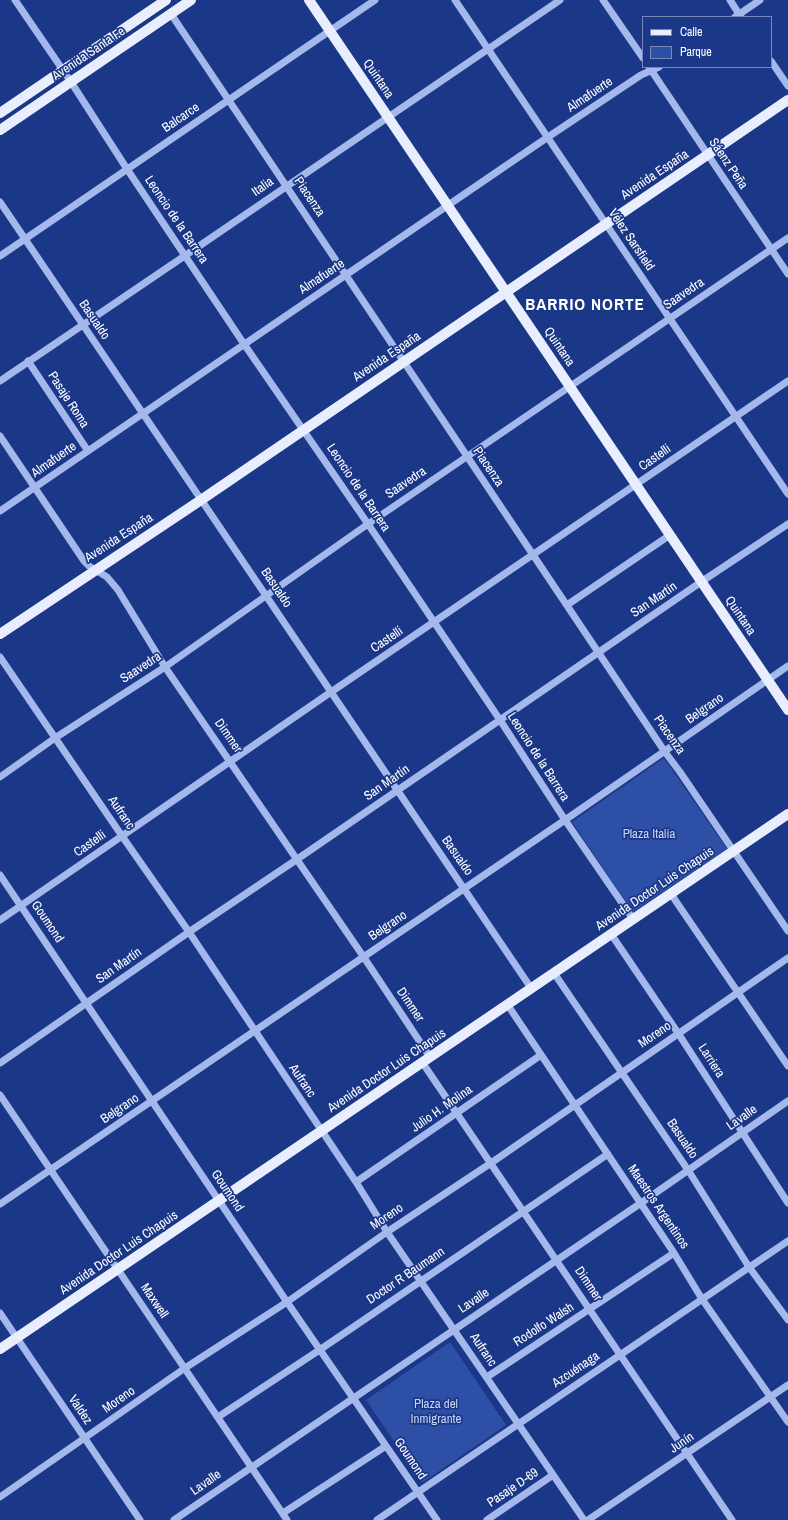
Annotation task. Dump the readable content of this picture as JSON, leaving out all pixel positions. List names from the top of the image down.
{
  "streets": {
    "main road": [
      "Avenida Santa Fe",
      "Quintana",
      "Avenida España",
      "Avenida Doctor Luis Chapuis"
    ],
    "street": [
      "Almafuerte",
      "Balcarce",
      "Sáenz Peña",
      "Italia",
      "Piacenza",
      "Leoncio de la Barrera",
      "Vélez Sarsfield",
      "Saavedra",
      "Basualdo",
      "Pasaje Roma",
      "Castelli",
      "San Martín",
      "Belgrano",
      "Dimmer",
      "Aufranc",
      "Goumond",
      "Moreno",
      "Larriera",
      "Julio H. Molina",
      "Lavalle",
      "Maestros Argentinos",
      "Doctor R Baumann",
      "Maxwell",
      "Rodolfo Walsh",
      "Azcuénaga",
      "Valdez",
      "Junín",
      "Pasaje D-69"
    ]
  },
  "crossings": [
    ["Avenida Santa Fe", "Piacenza"],
    ["Avenida Santa Fe", "Leoncio de la Barrera"],
    ["Quintana", "Almafuerte"],
    ["Quintana", "Balcarce"],
    ["Quintana", "Avenida España"],
    ["Quintana", "Italia"],
    ["Quintana", "Saavedra"],
    ["Quintana", "Castelli"],
    ["Quintana", "San Martín"],
    ["Quintana", "Belgrano"],
    ["Almafuerte", "Sáenz Peña"],
    ["Almafuerte", "Piacenza"],
    ["Almafuerte", "Leoncio de la Barrera"],
    ["Almafuerte", "Vélez Sarsfield"],
    ["Almafuerte", "Basualdo"],
    ["Almafuerte", "Pasaje Roma"],
    ["Almafuerte", "Dimmer"],
    ["Balcarce", "Piacenza"],
    ["Balcarce", "Leoncio de la Barrera"],
    ["Balcarce", "Basualdo"],
    ["Sáenz Peña", "Avenida España"],
    ["Sáenz Peña", "Saavedra"],
    ["Avenida España", "Piacenza"],
    ["Avenida España", "Leoncio de la Barrera"],
    ["Avenida España", "Vélez Sarsfield"],
    ["Avenida España", "Basualdo"],
    ["Avenida España", "Dimmer"],
    ["Italia", "Piacenza"],
    ["Italia", "Leoncio de la Barrera"],
    ["Italia", "Vélez Sarsfield"],
    ["Italia", "Basualdo"],
    ["Italia", "Pasaje Roma"],
    ["Piacenza", "Saavedra"],
    ["Piacenza", "Castelli"],
    ["Piacenza", "San Martín"],
    ["Piacenza", "Belgrano"],
    ["Piacenza", "Avenida Doctor Luis Chapuis"],
    ["Leoncio de la Barrera", "Saavedra"],
    ["Leoncio de la Barrera", "Castelli"],
    ["Leoncio de la Barrera", "San Martín"],
    ["Leoncio de la Barrera", "Belgrano"],
    ["Leoncio de la Barrera", "Avenida Doctor Luis Chapuis"],
    ["Vélez Sarsfield", "Saavedra"],
    ["Vélez Sarsfield", "Castelli"],
    ["Saavedra", "Basualdo"],
    ["Saavedra", "Dimmer"],
    ["Saavedra", "Aufranc"],
    ["Basualdo", "Castelli"],
    ["Basualdo", "San Martín"],
    ["Basualdo", "Belgrano"],
    ["Basualdo", "Avenida Doctor Luis Chapuis"],
    ["Basualdo", "Moreno"],
    ["Basualdo", "Lavalle"],
    ["Basualdo", "Azcuénaga"],
    ["Castelli", "Dimmer"],
    ["Castelli", "Aufranc"],
    ["Castelli", "Goumond"],
    ["San Martín", "Dimmer"],
    ["San Martín", "Aufranc"],
    ["San Martín", "Goumond"],
    ["Belgrano", "Dimmer"],
    ["Belgrano", "Aufranc"],
    ["Belgrano", "Goumond"],
    ["Belgrano", "Maxwell"],
    ["Dimmer", "Avenida Doctor Luis Chapuis"],
    ["Dimmer", "Moreno"],
    ["Dimmer", "Julio H. Molina"],
    ["Dimmer", "Lavalle"],
    ["Dimmer", "Doctor R Baumann"],
    ["Dimmer", "Rodolfo Walsh"],
    ["Dimmer", "Azcuénaga"],
    ["Dimmer", "Junín"],
    ["Aufranc", "Avenida Doctor Luis Chapuis"],
    ["Aufranc", "Moreno"],
    ["Aufranc", "Julio H. Molina"],
    ["Aufranc", "Lavalle"],
    ["Aufranc", "Doctor R Baumann"],
    ["Aufranc", "Rodolfo Walsh"],
    ["Aufranc", "Azcuénaga"],
    ["Aufranc", "Pasaje D-69"],
    ["Avenida Doctor Luis Chapuis", "Goumond"],
    ["Avenida Doctor Luis Chapuis", "Larriera"],
    ["Avenida Doctor Luis Chapuis", "Maestros Argentinos"],
    ["Avenida Doctor Luis Chapuis", "Maxwell"],
    ["Avenida Doctor Luis Chapuis", "Valdez"],
    ["Goumond", "Moreno"],
    ["Goumond", "Lavalle"],
    ["Goumond", "Doctor R Baumann"],
    ["Goumond", "Azcuénaga"],
    ["Moreno", "Larriera"],
    ["Moreno", "Maestros Argentinos"],
    ["Moreno", "Maxwell"],
    ["Moreno", "Valdez"],
    ["Larriera", "Lavalle"],
    ["Julio H. Molina", "Maestros Argentinos"],
    ["Lavalle", "Maestros Argentinos"],
    ["Lavalle", "Maxwell"],
    ["Maestros Argentinos", "Doctor R Baumann"],
    ["Maestros Argentinos", "Rodolfo Walsh"],
    ["Maestros Argentinos", "Azcuénaga"],
    ["Maestros Argentinos", "Junín"],
    ["Doctor R Baumann", "Maxwell"]
  ],
  "districts": ["BARRIO NORTE"],
  "parks": ["Plaza Italia", "Plaza del Inmigrante"],
  "legend": ["Calle", "Parque"]
}
